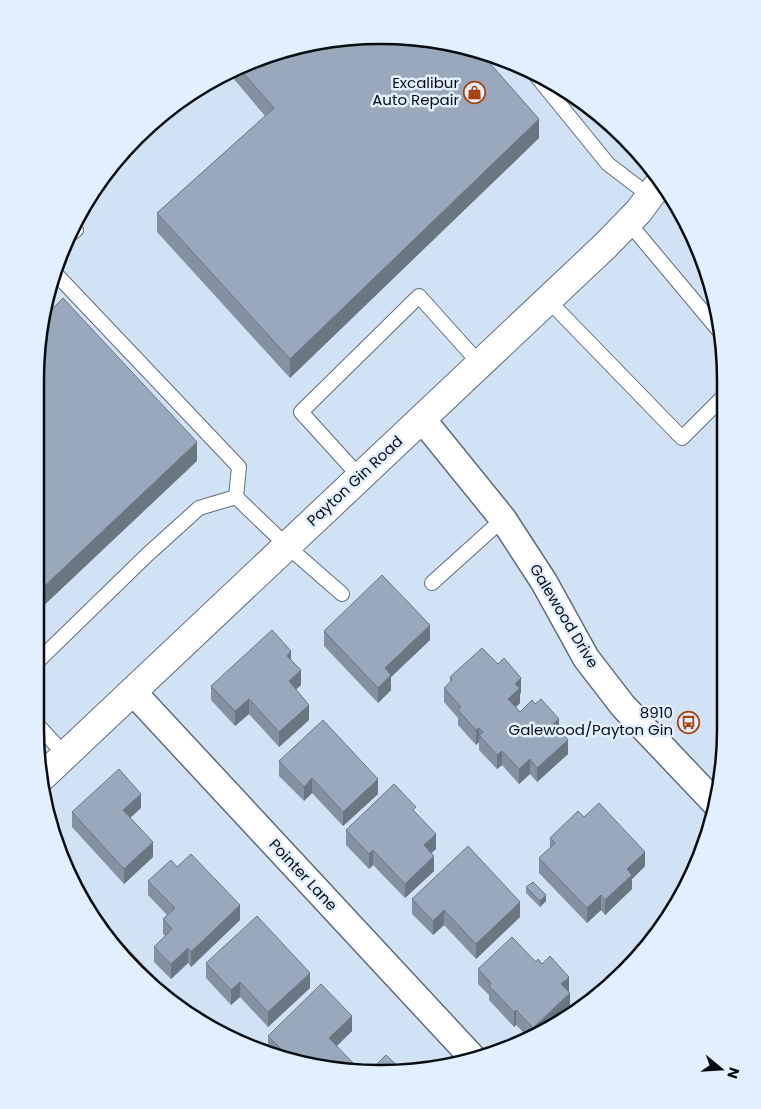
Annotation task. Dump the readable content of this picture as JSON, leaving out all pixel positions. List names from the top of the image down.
{
  "streets": {
    "street": ["Payton Gin Road", "Galewood Drive", "Pointer Lane"]
  },
  "crossings": [
    ["Payton Gin Road", "Galewood Drive"],
    ["Payton Gin Road", "Pointer Lane"]
  ],
  "places": {
    "shop": ["Excalibur Auto Repair"],
    "bus stop": ["8910 Galewood/Payton Gin"]
  },
  "north": "right"
}
